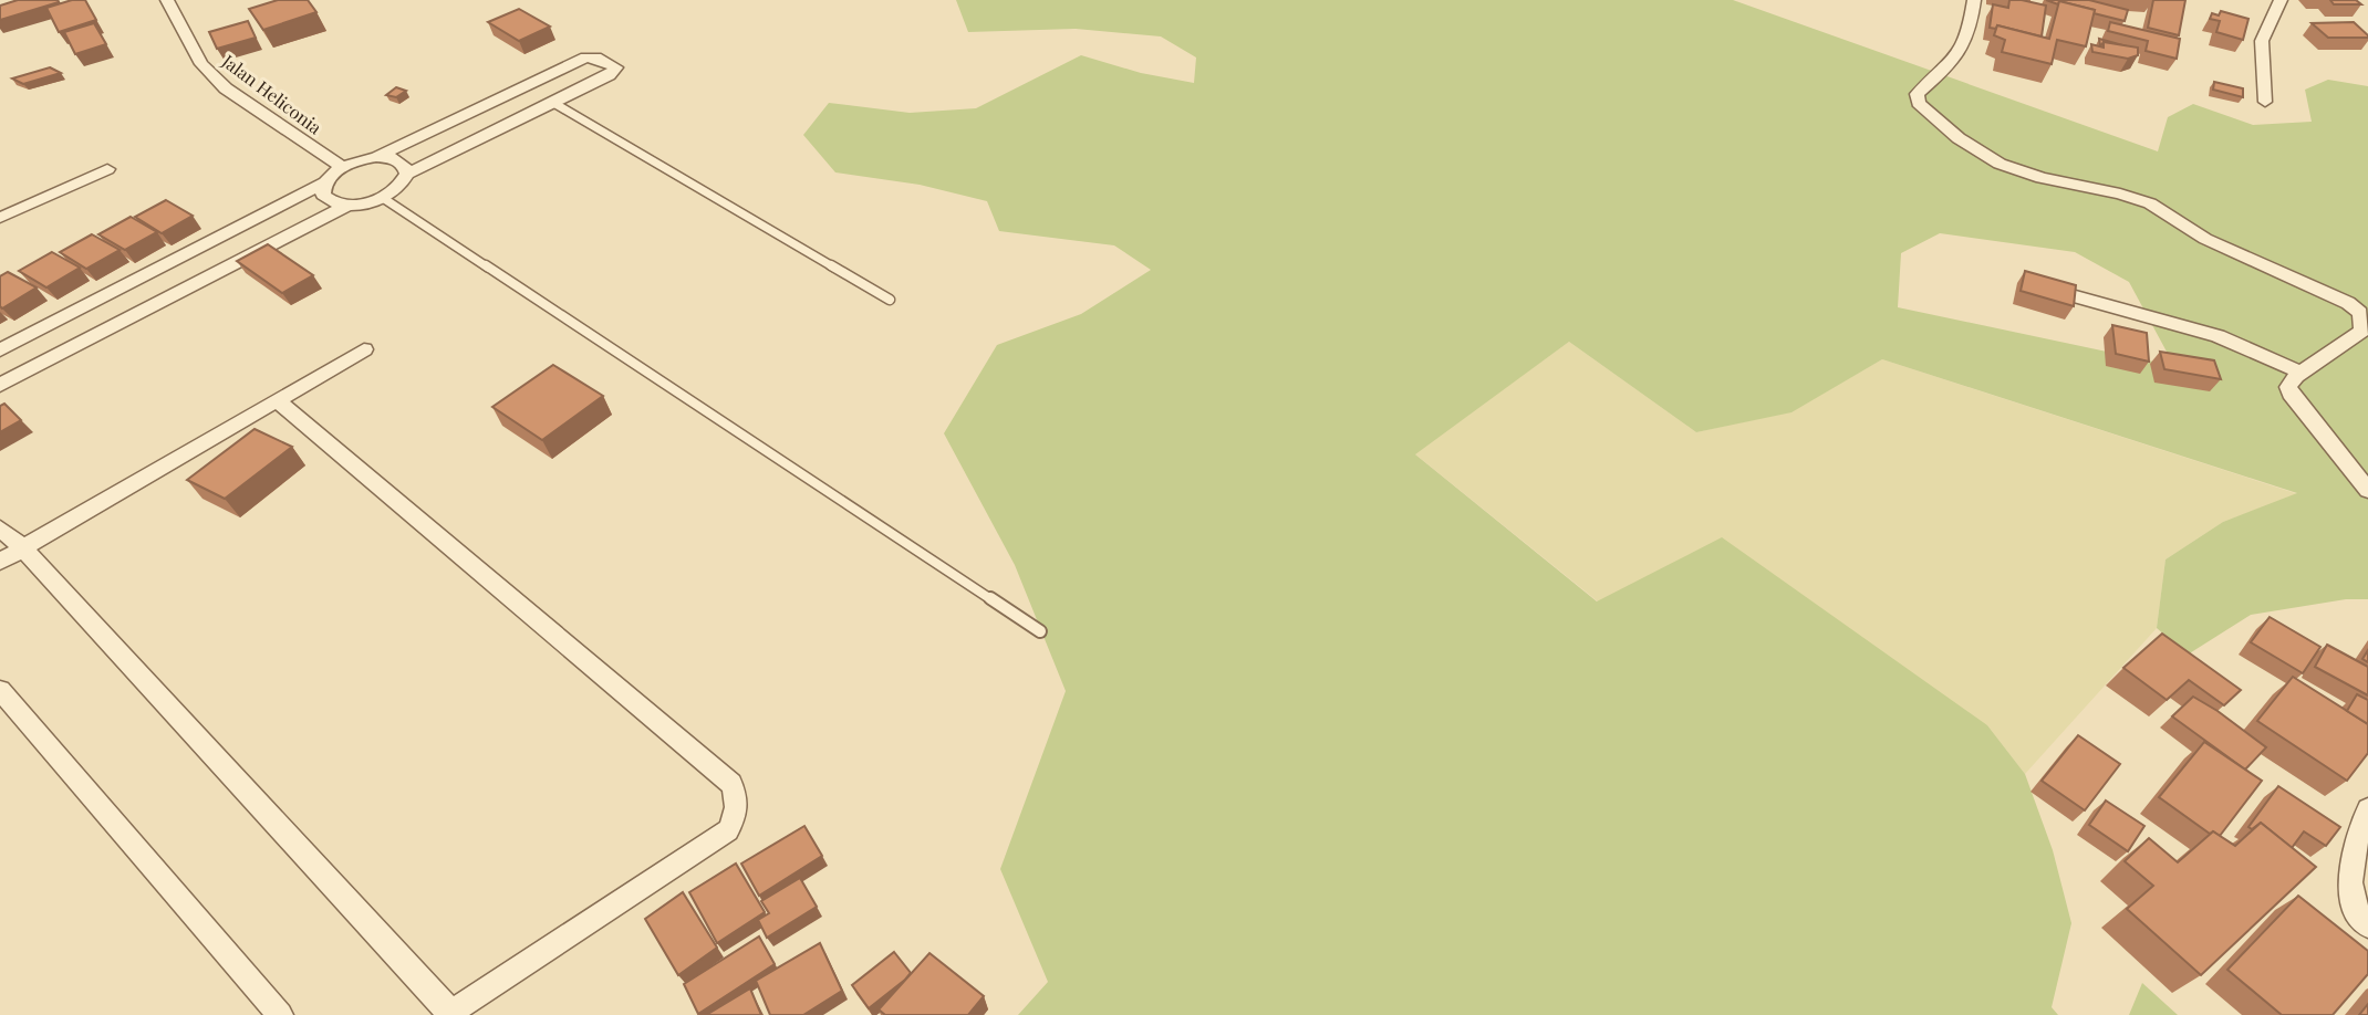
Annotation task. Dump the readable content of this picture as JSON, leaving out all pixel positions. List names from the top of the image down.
{
  "streets": {
    "street": ["Jalan Heliconia"]
  }
}
